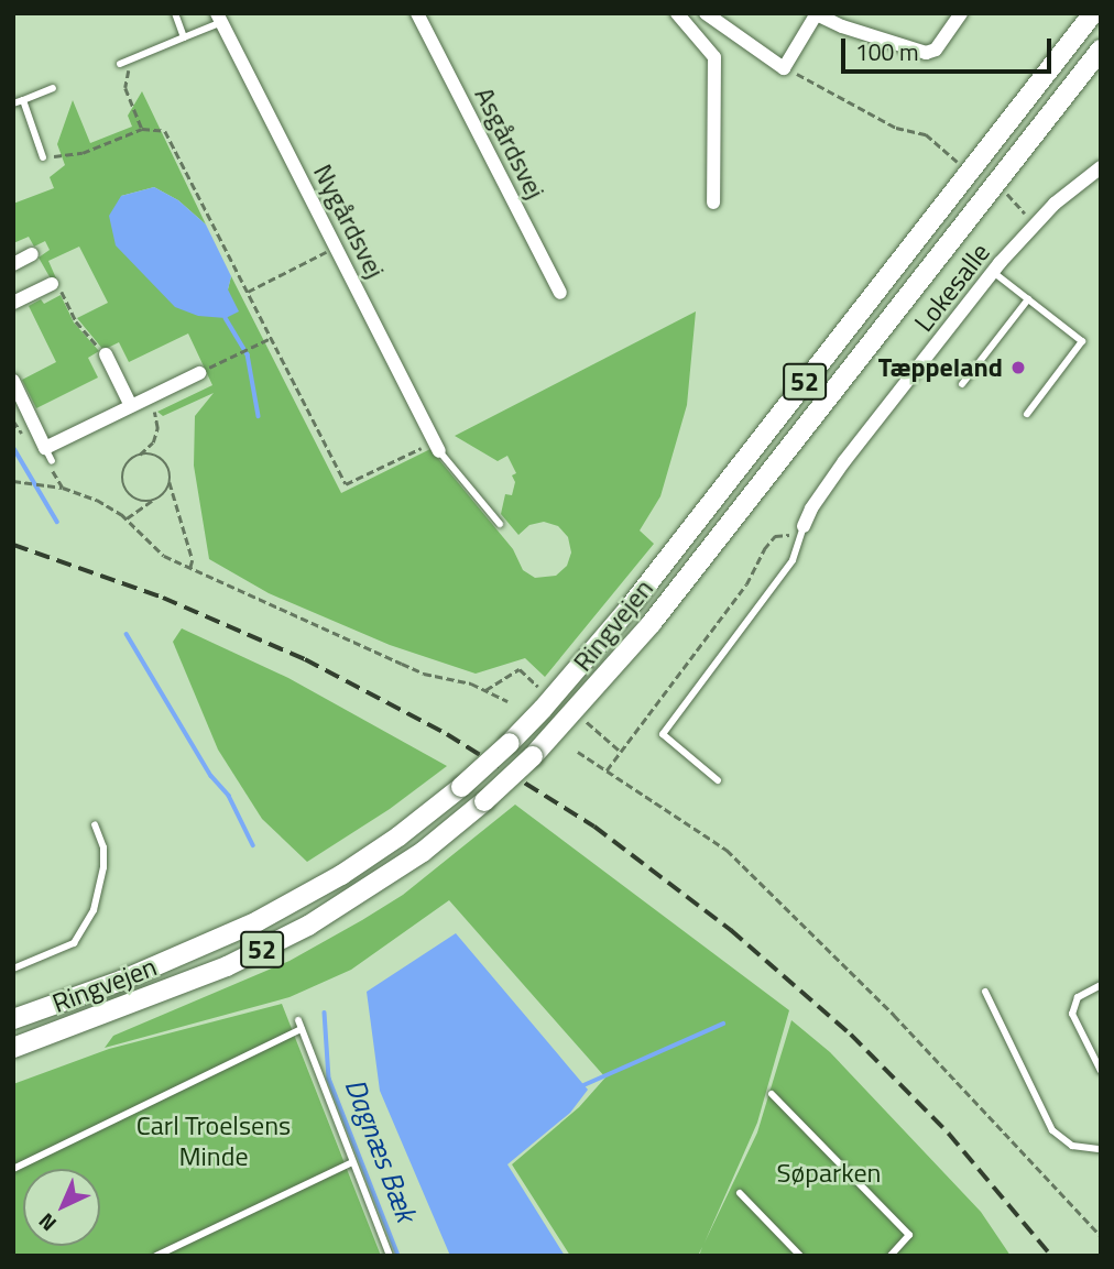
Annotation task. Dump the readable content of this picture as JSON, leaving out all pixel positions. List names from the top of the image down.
{
  "streets": {
    "main road": ["52", "Ringvejen"],
    "street": ["Asgårdsvej", "Nygårdsvej", "Lokesalle"]
  },
  "water": ["Dagnæs Bæk"],
  "parks": ["Carl Troelsens Minde", "Søparken"],
  "places": ["Tæppeland"],
  "scale_bar": "100 m",
  "north": "bottom left"
}
